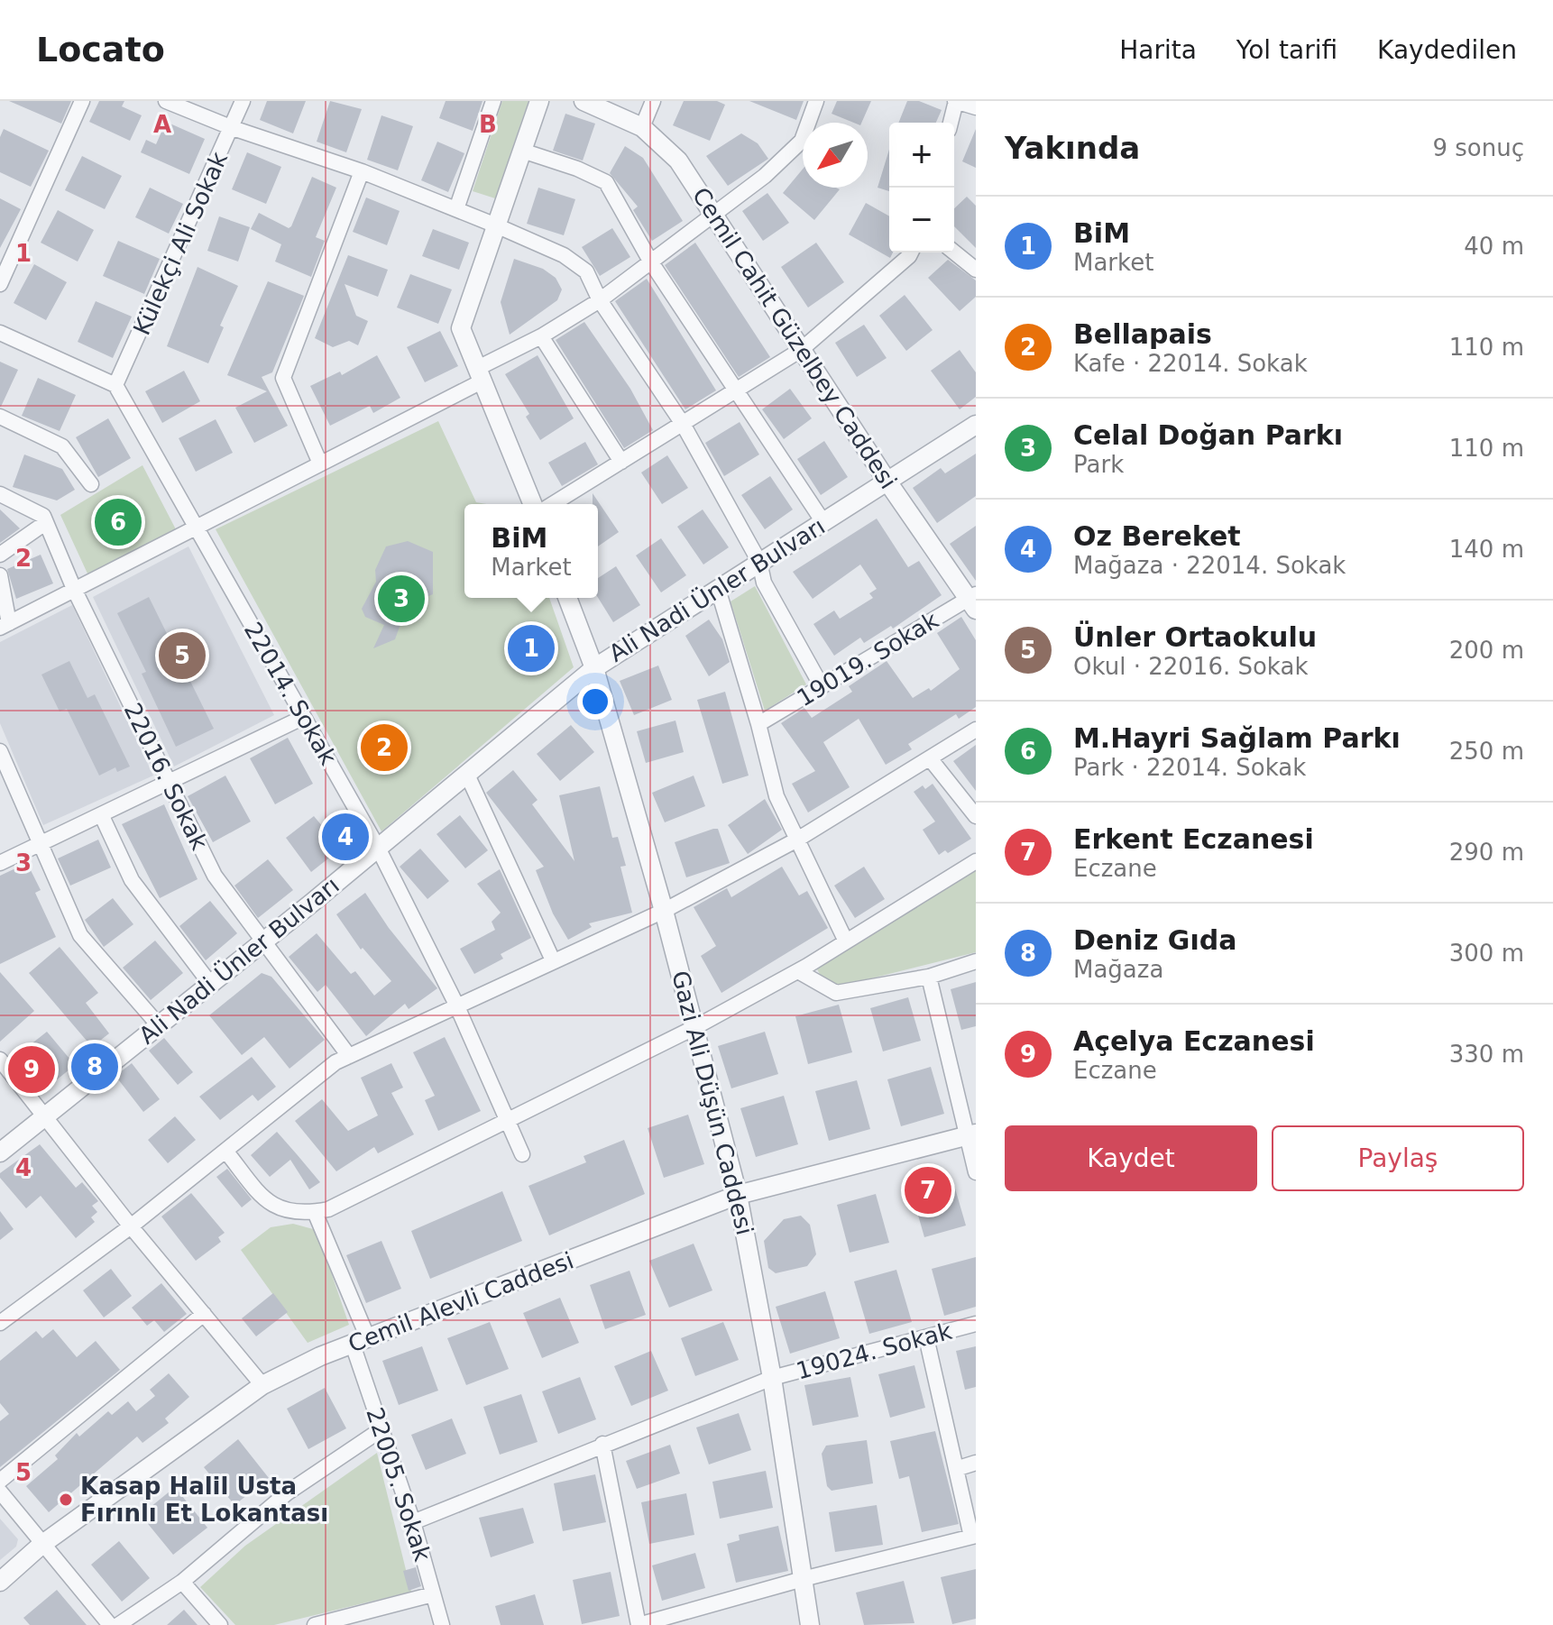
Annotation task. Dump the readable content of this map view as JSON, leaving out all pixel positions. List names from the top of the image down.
{
  "streets": {
    "street": [
      "Külekçi Ali Sokak",
      "Cemil Cahit Güzelbey Caddesi",
      "Ali Nadi Ünler Bulvarı",
      "19019. Sokak",
      "22014. Sokak",
      "22016. Sokak",
      "Gazi Ali Düşün Caddesi",
      "Cemil Alevli Caddesi",
      "19024. Sokak",
      "22005. Sokak"
    ]
  },
  "crossings": [
    ["Külekçi Ali Sokak", "22014. Sokak"],
    ["Cemil Cahit Güzelbey Caddesi", "Ali Nadi Ünler Bulvarı"],
    ["Cemil Cahit Güzelbey Caddesi", "19019. Sokak"],
    ["Ali Nadi Ünler Bulvarı", "22014. Sokak"],
    ["Ali Nadi Ünler Bulvarı", "22016. Sokak"],
    ["Ali Nadi Ünler Bulvarı", "Gazi Ali Düşün Caddesi"],
    ["Gazi Ali Düşün Caddesi", "Cemil Alevli Caddesi"],
    ["Gazi Ali Düşün Caddesi", "19024. Sokak"],
    ["Cemil Alevli Caddesi", "22005. Sokak"],
    ["19024. Sokak", "22005. Sokak"]
  ],
  "places": ["Kasap Halil Usta Fırınlı Et Lokantası"],
  "north": "bottom left",
  "page": {
    "header": "Locato",
    "nav": ["Harita", "Yol tarifi", "Kaydedilen"],
    "heading": ["Yakında", "9 sonuç"],
    "map_buttons": ["+", "−"],
    "list": [
      {
        "mark": "1",
        "name": "BiM",
        "note": "Market",
        "value": "40 m"
      },
      {
        "mark": "2",
        "name": "Bellapais",
        "note": "Kafe · 22014. Sokak",
        "value": "110 m"
      },
      {
        "mark": "3",
        "name": "Celal Doğan Parkı",
        "note": "Park",
        "value": "110 m"
      },
      {
        "mark": "4",
        "name": "Oz Bereket",
        "note": "Mağaza · 22014. Sokak",
        "value": "140 m"
      },
      {
        "mark": "5",
        "name": "Ünler Ortaokulu",
        "note": "Okul · 22016. Sokak",
        "value": "200 m"
      },
      {
        "mark": "6",
        "name": "M.Hayri Sağlam Parkı",
        "note": "Park · 22014. Sokak",
        "value": "250 m"
      },
      {
        "mark": "7",
        "name": "Erkent Eczanesi",
        "note": "Eczane",
        "value": "290 m"
      },
      {
        "mark": "8",
        "name": "Deniz Gıda",
        "note": "Mağaza",
        "value": "300 m"
      },
      {
        "mark": "9",
        "name": "Açelya Eczanesi",
        "note": "Eczane",
        "value": "330 m"
      }
    ],
    "pins": [
      "6",
      "3",
      "1",
      "5",
      "2",
      "4",
      "8",
      "9",
      "7"
    ],
    "popup": ["BiM", "Market"],
    "buttons": ["Kaydet", "Paylaş"]
  },
  "grid": {
    "columns": ["A", "B"],
    "rows": [
      "1",
      "2",
      "3",
      "4",
      "5"
    ]
  }
}
